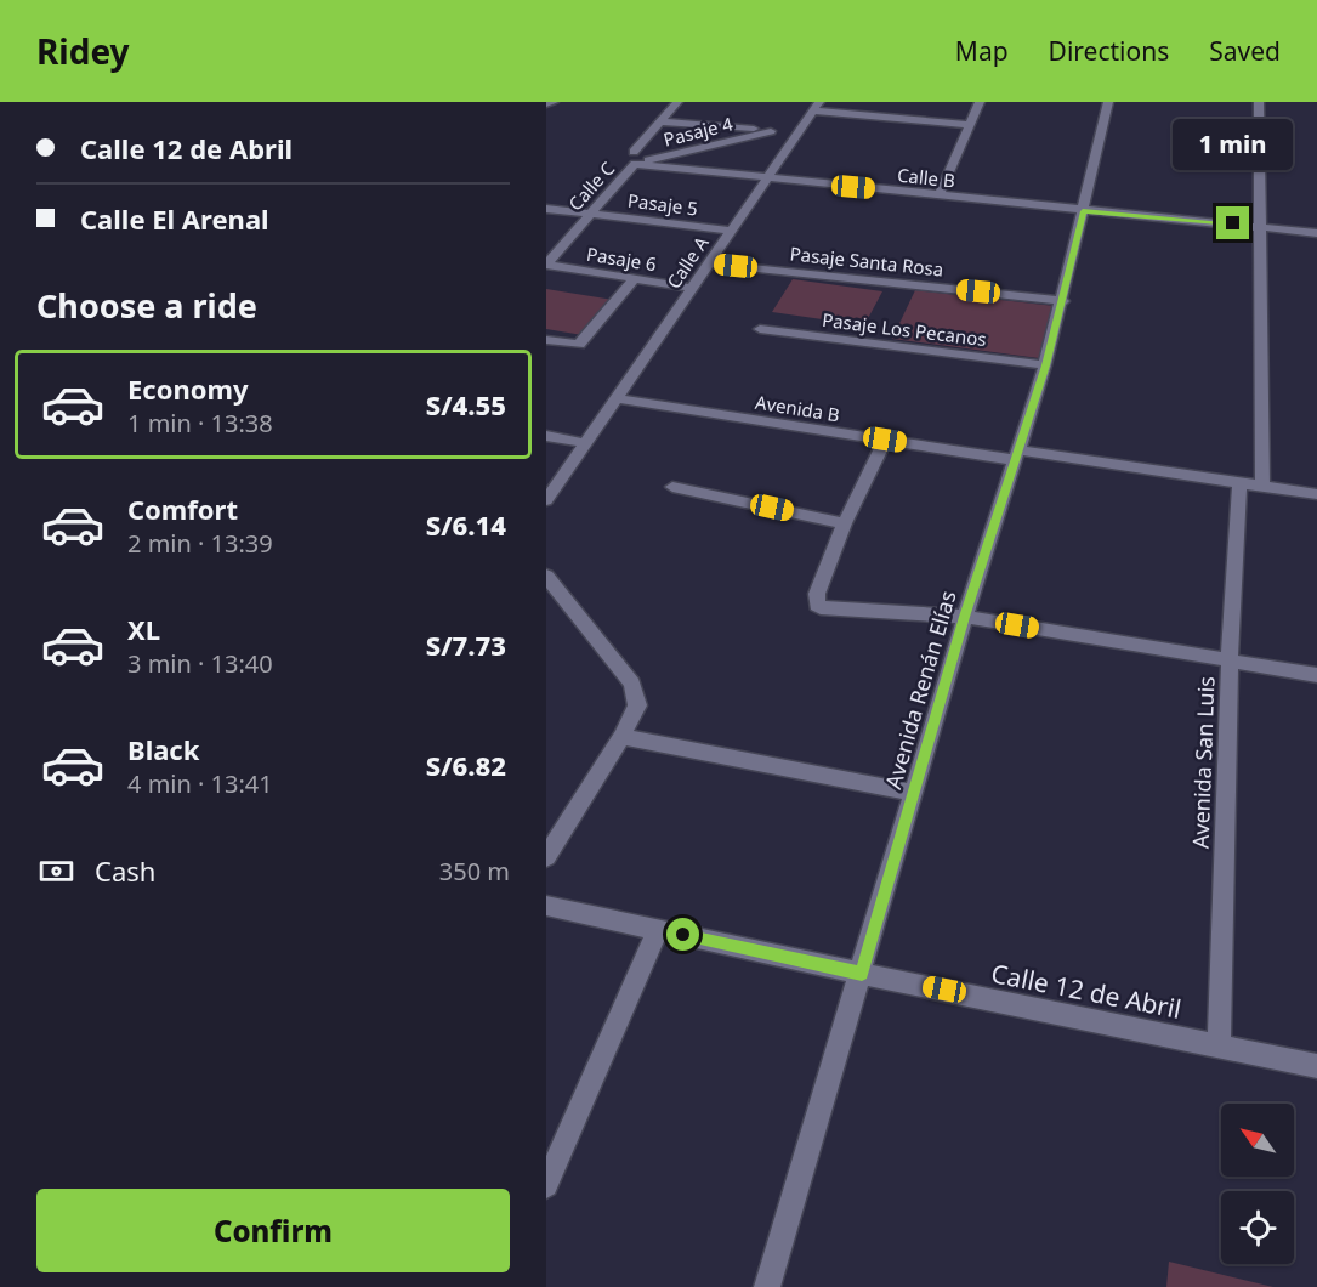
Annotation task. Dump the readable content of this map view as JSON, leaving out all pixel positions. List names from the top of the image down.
{
  "streets": {
    "street": [
      "Pasaje 4",
      "Calle B",
      "Calle C",
      "Pasaje 5",
      "Pasaje 6",
      "Pasaje Santa Rosa",
      "Calle A",
      "Pasaje Los Pecanos",
      "Avenida B",
      "Avenida Renán Elías",
      "Avenida San Luis",
      "Calle 12 de Abril"
    ]
  },
  "crossings": [
    ["Pasaje 4", "Calle B"],
    ["Pasaje 4", "Calle C"],
    ["Calle B", "Calle C"],
    ["Calle B", "Calle A"],
    ["Calle B", "Avenida Renán Elías"],
    ["Calle C", "Pasaje 5"],
    ["Calle C", "Pasaje 6"],
    ["Pasaje 5", "Calle A"],
    ["Pasaje 6", "Calle A"],
    ["Pasaje Santa Rosa", "Calle A"],
    ["Pasaje Santa Rosa", "Avenida Renán Elías"],
    ["Calle A", "Avenida B"],
    ["Pasaje Los Pecanos", "Avenida Renán Elías"],
    ["Avenida B", "Avenida Renán Elías"],
    ["Avenida B", "Avenida San Luis"],
    ["Avenida Renán Elías", "Calle 12 de Abril"],
    ["Avenida San Luis", "Calle 12 de Abril"]
  ],
  "north": "top left",
  "page": {
    "header": "Ridey",
    "nav": ["Map", "Directions", "Saved"],
    "banner": ["Calle 12 de Abril", "Calle El Arenal"],
    "bubble": "1 min",
    "heading": "Choose a ride",
    "list": [
      {
        "name": "Economy",
        "note": "1 min · 13:38",
        "value": "S/4.55"
      },
      {
        "name": "Comfort",
        "note": "2 min · 13:39",
        "value": "S/6.14"
      },
      {
        "name": "XL",
        "note": "3 min · 13:40",
        "value": "S/7.73"
      },
      {
        "name": "Black",
        "note": "4 min · 13:41",
        "value": "S/6.82"
      }
    ],
    "pay": ["Cash", "350 m"],
    "buttons": "Confirm"
  }
}
